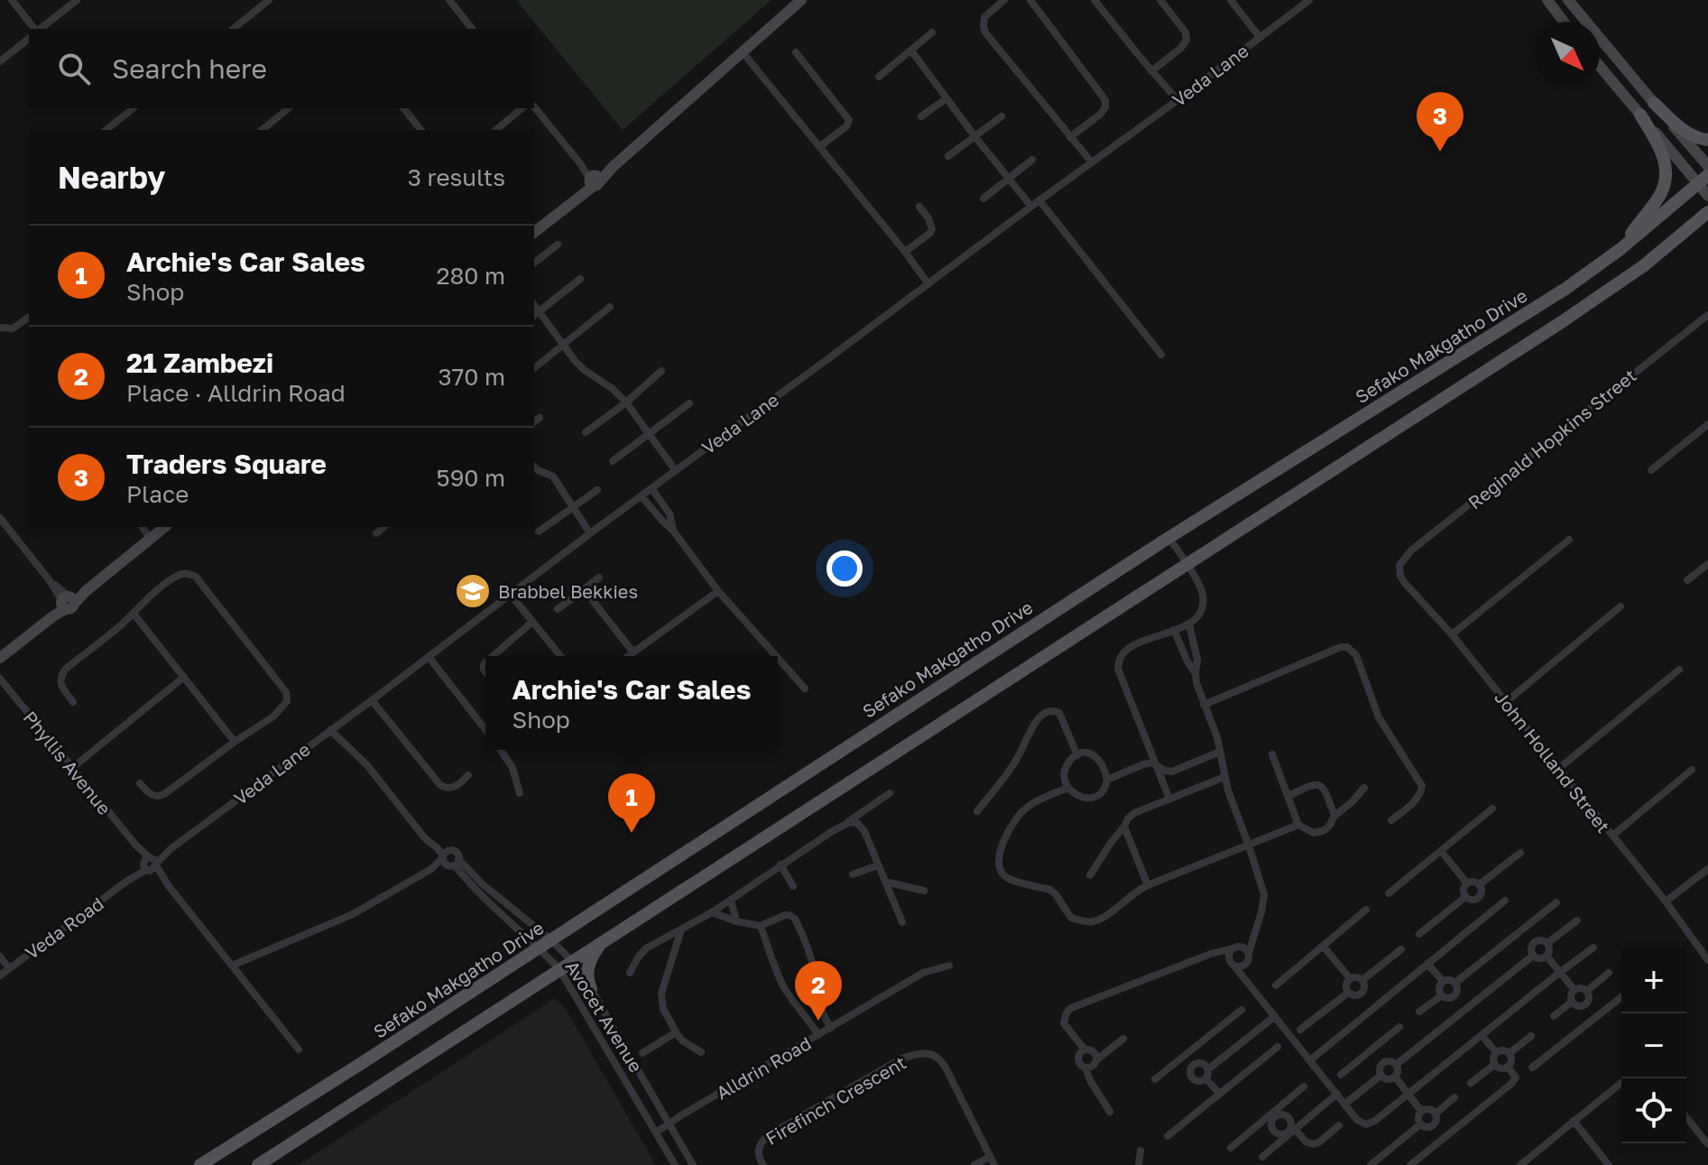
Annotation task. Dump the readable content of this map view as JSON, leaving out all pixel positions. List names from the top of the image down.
{
  "streets": {
    "main road": ["Sefako Makgatho Drive"],
    "street": [
      "Veda Lane",
      "Reginald Hopkins Street",
      "John Holland Street",
      "Phyllis Avenue",
      "Veda Road",
      "Avocet Avenue",
      "Alldrin Road",
      "Firefinch Crescent"
    ]
  },
  "crossings": [
    ["Veda Lane", "Veda Road"],
    ["Sefako Makgatho Drive", "Avocet Avenue"],
    ["Reginald Hopkins Street", "John Holland Street"],
    ["Phyllis Avenue", "Veda Road"],
    ["Avocet Avenue", "Alldrin Road"]
  ],
  "places": {
    "school or university": ["Brabbel Bekkies"]
  },
  "north": "bottom right",
  "page": {
    "search": "Search here",
    "pins": ["3", "1", "2"],
    "heading": ["Nearby", "3 results"],
    "list": [
      {
        "mark": "1",
        "name": "Archie's Car Sales",
        "note": "Shop",
        "value": "280 m"
      },
      {
        "mark": "2",
        "name": "21 Zambezi",
        "note": "Place · Alldrin Road",
        "value": "370 m"
      },
      {
        "mark": "3",
        "name": "Traders Square",
        "note": "Place",
        "value": "590 m"
      }
    ],
    "popup": ["Archie's Car Sales", "Shop"],
    "map_buttons": ["+", "−"]
  }
}
